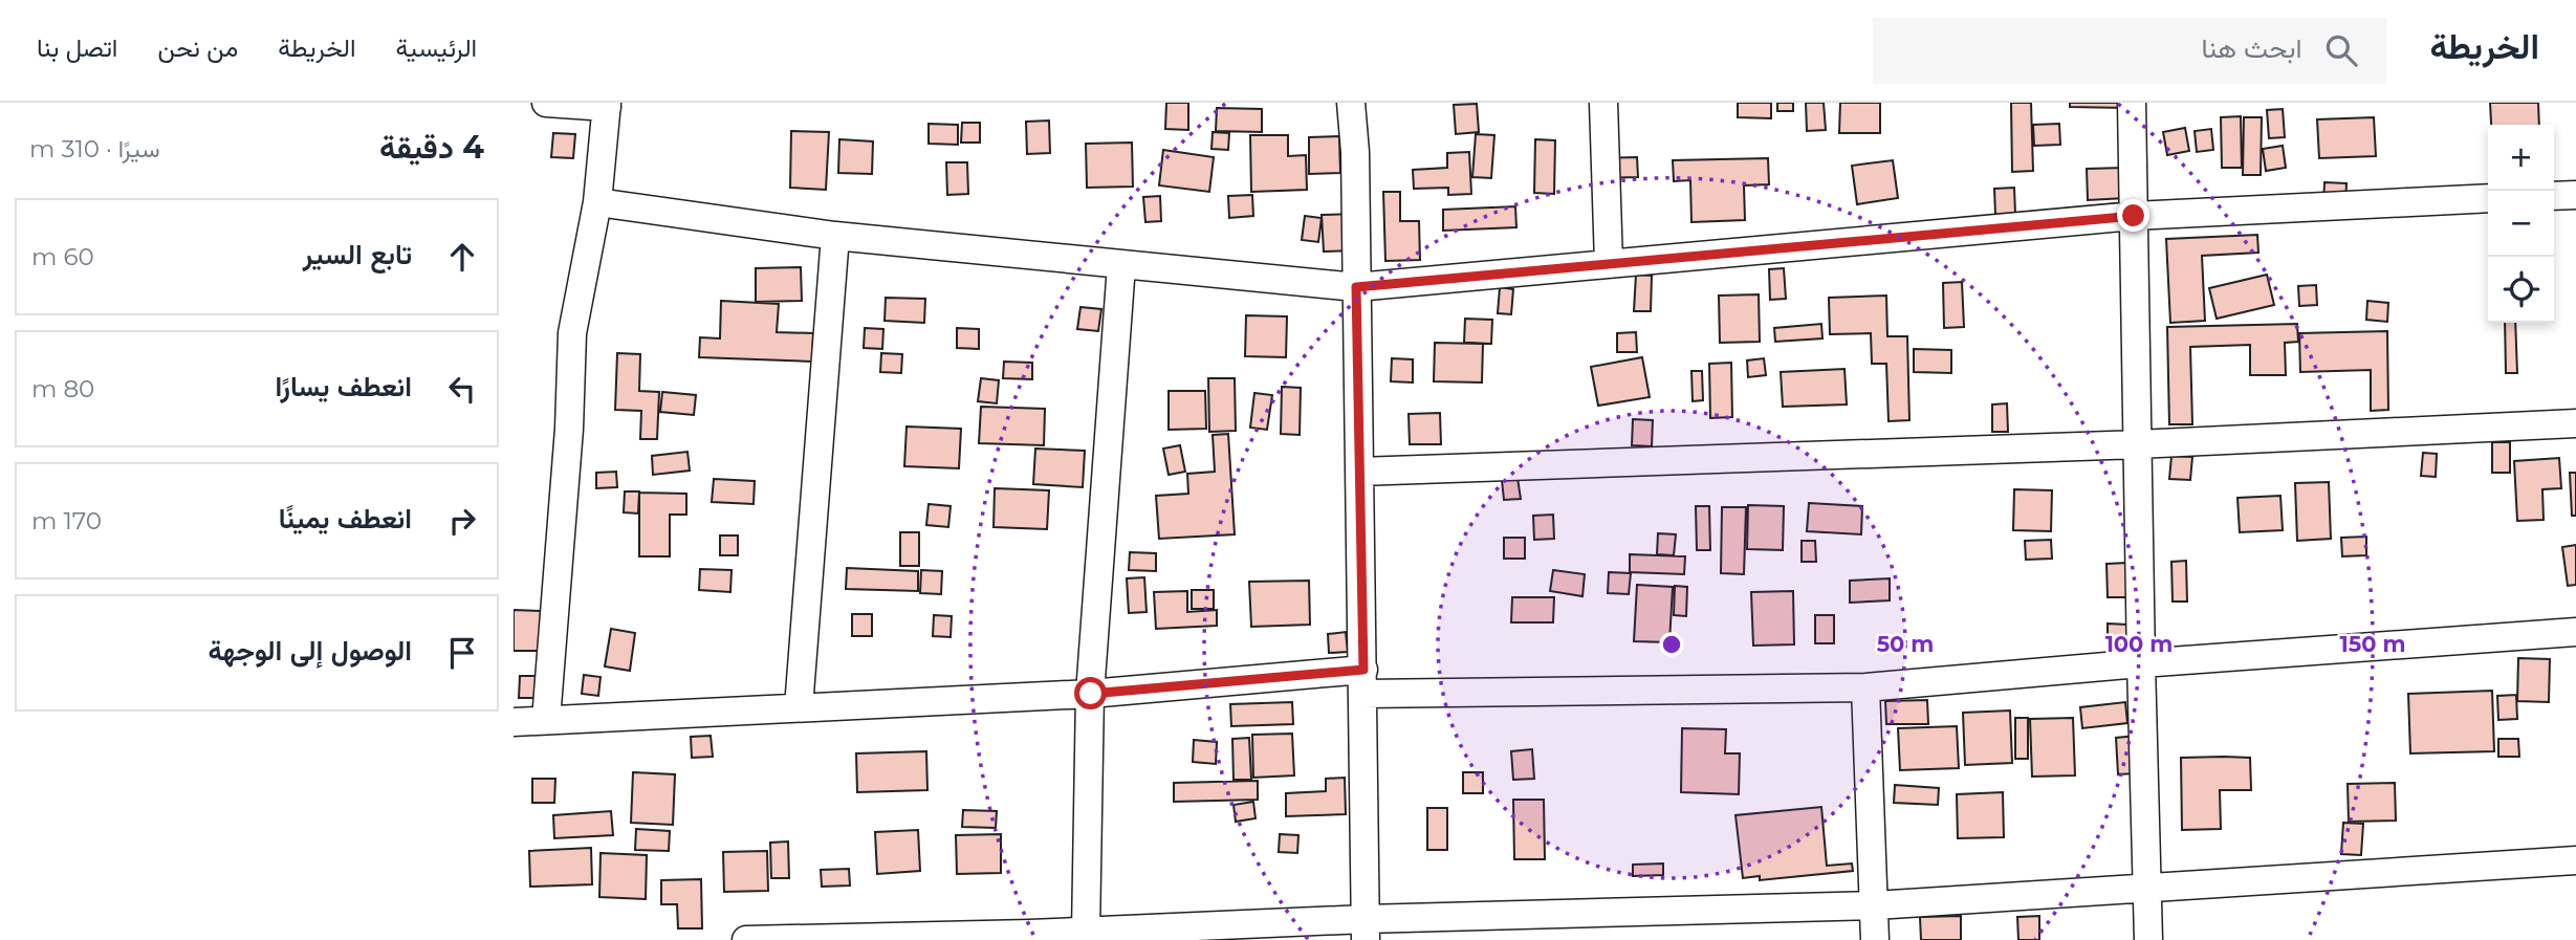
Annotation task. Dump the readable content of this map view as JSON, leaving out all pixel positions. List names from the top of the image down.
{
  "page": {
    "header": "الخريطة",
    "search": "ابحث هنا",
    "nav": [
      "الرئيسية",
      "الخريطة",
      "من نحن",
      "اتصل بنا"
    ],
    "heading": ["4 دقيقة", "سيرًا · 310 m"],
    "map_buttons": ["+", "−"],
    "list": [
      ["تابع السير", "60 m"],
      ["انعطف يسارًا", "80 m"],
      ["انعطف يمينًا", "170 m"],
      "الوصول إلى الوجهة"
    ]
  },
  "rings": ["50 m", "100 m", "150 m"]
}
